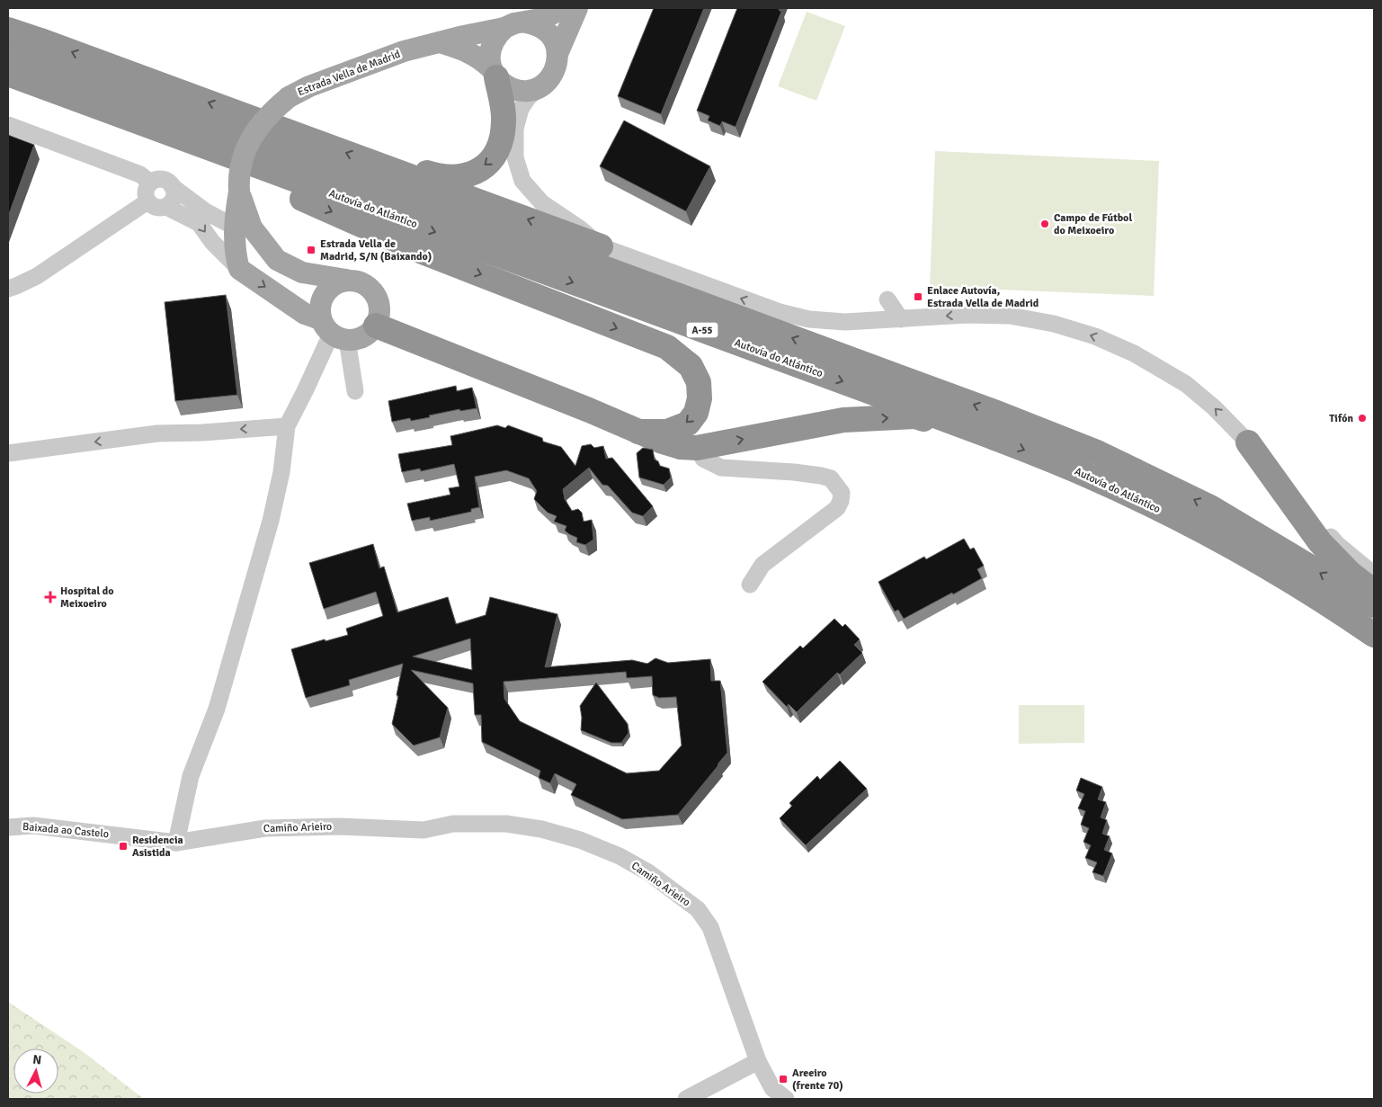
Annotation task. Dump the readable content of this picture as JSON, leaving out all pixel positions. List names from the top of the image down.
{
  "streets": {
    "highway": ["Autovía do Atlántico", "A-55"],
    "main road": ["Estrada Vella de Madrid"],
    "street": ["Camiño Arieiro", "Baixada ao Castelo"]
  },
  "crossings": [
    ["Camiño Arieiro", "Baixada ao Castelo"]
  ],
  "places": {
    "other": ["Campo de Fútbol do Meixoeiro", "Tifón"],
    "transit": [
      "Estrada Vella de Madrid, S/N (Baixando)",
      "Enlace Autovía, Estrada Vella de Madrid",
      "Residencia Asistida",
      "Areeiro (frente 70)"
    ],
    "health": ["Hospital do Meixoeiro"]
  },
  "north": "top"
}
